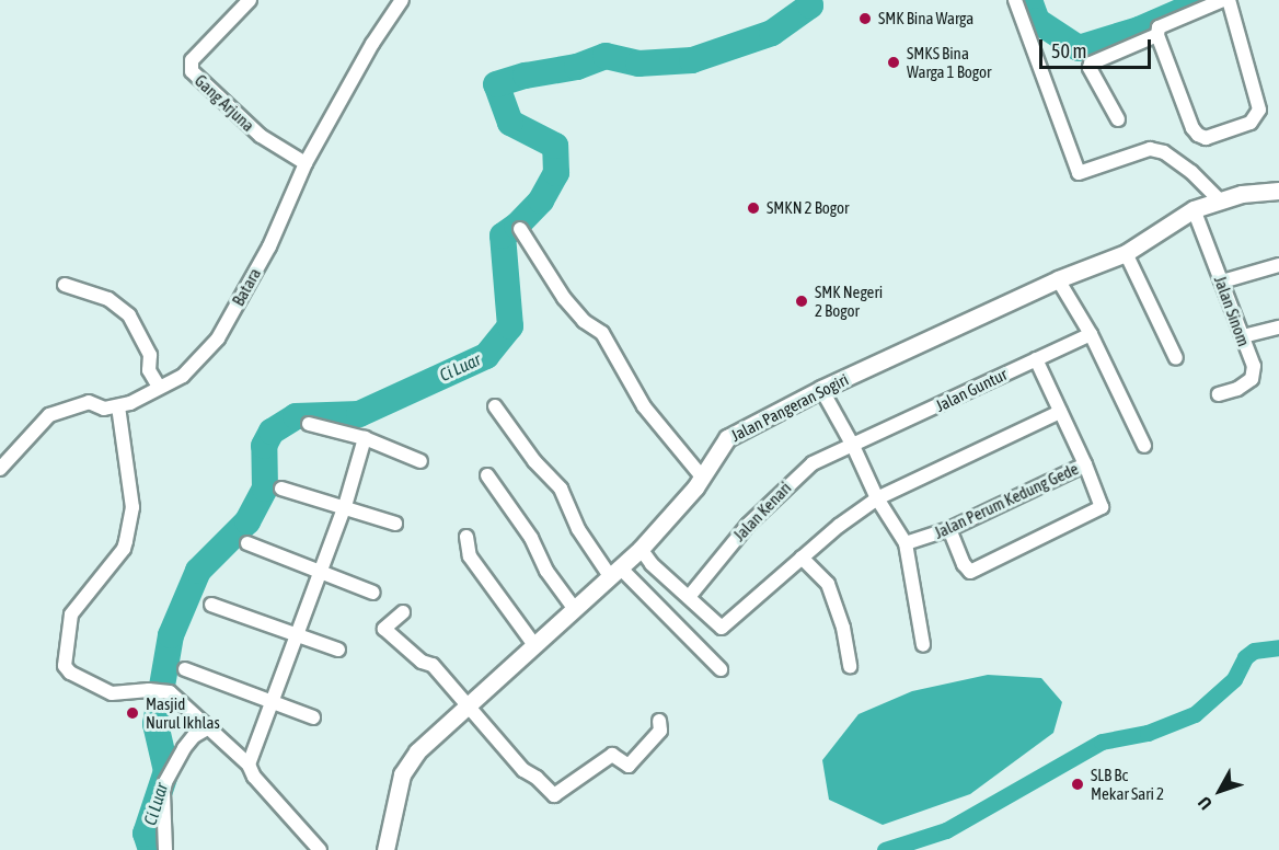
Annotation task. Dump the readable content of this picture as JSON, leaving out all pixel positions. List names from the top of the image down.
{
  "streets": {
    "street": [
      "Gang Arjuna",
      "Batara",
      "Jalan Sinom",
      "Jalan Guntur",
      "Jalan Pangeran Sogiri",
      "Jalan Perum Kedung Gede",
      "Jalan Kenari"
    ]
  },
  "crossings": [
    ["Gang Arjuna", "Batara"],
    ["Jalan Sinom", "Jalan Pangeran Sogiri"],
    ["Jalan Guntur", "Jalan Kenari"]
  ],
  "water": ["Ci Luar"],
  "places": [
    "SMK Bina Warga",
    "SMKS Bina Warga 1 Bogor",
    "SMKN 2 Bogor",
    "SMK Negeri 2 Bogor",
    "Masjid Nurul Ikhlas",
    "SLB Bc Mekar Sari 2"
  ],
  "scale_bar": "50 m",
  "north": "bottom left"
}
